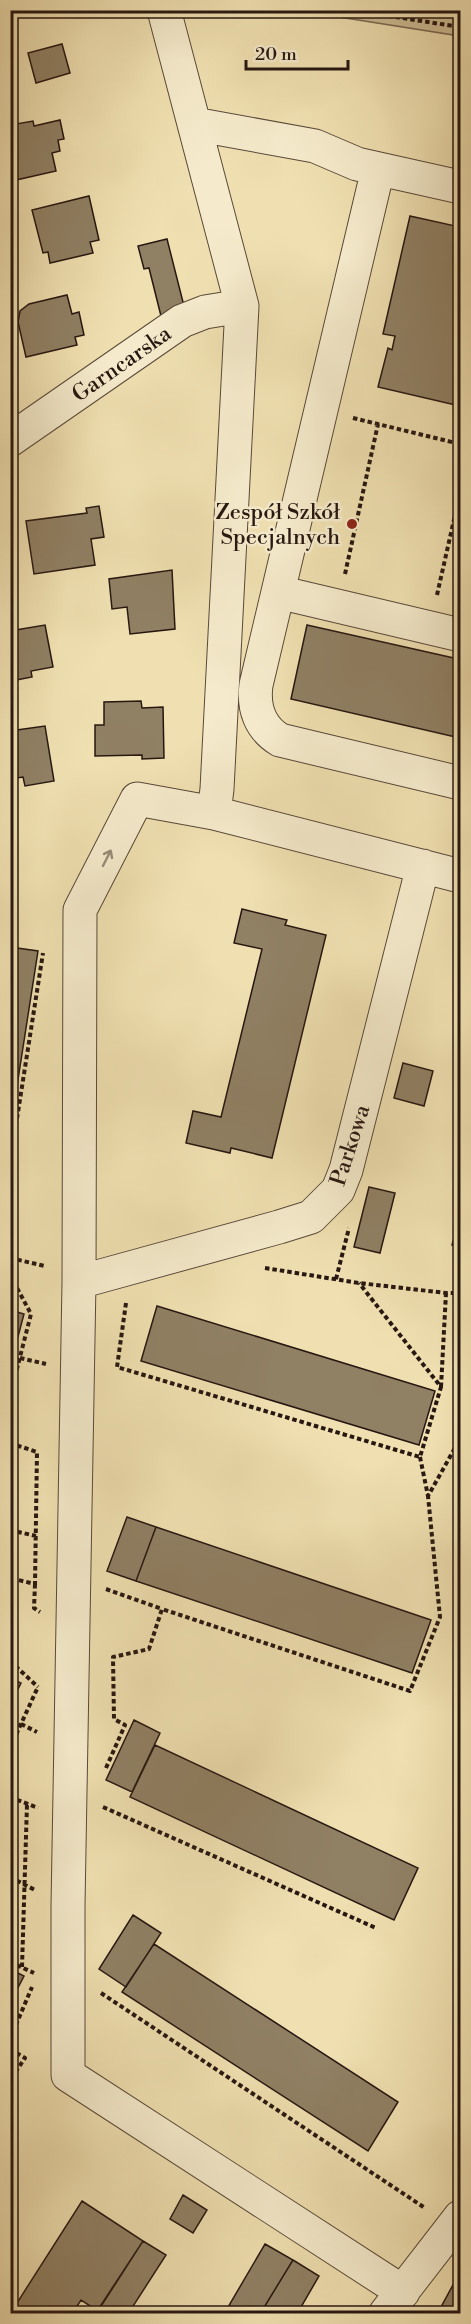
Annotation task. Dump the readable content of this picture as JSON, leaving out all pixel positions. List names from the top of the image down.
{
  "streets": {
    "street": ["Garncarska", "Parkowa"]
  },
  "places": ["Zespół Szkół Specjalnych"],
  "scale_bar": "20 m"
}
